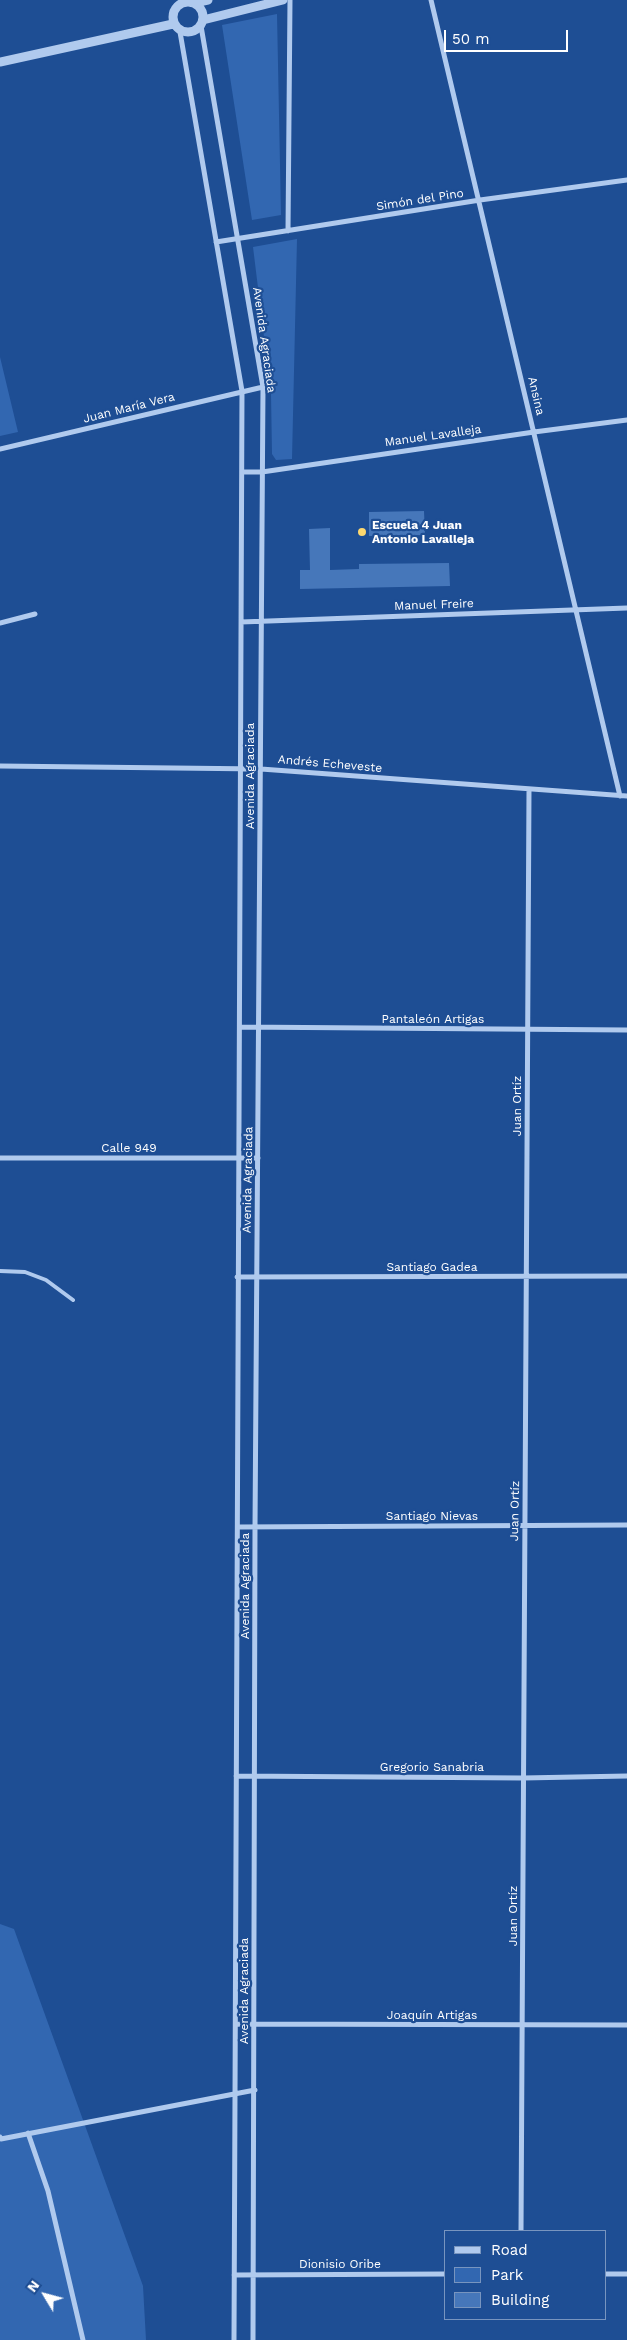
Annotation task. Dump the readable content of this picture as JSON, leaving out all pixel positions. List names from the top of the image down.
{
  "streets": {
    "street": [
      "Simón del Pino",
      "Avenida Agraciada",
      "Ansina",
      "Juan María Vera",
      "Manuel Lavalleja",
      "Manuel Freire",
      "Andrés Echeveste",
      "Pantaleón Artigas",
      "Juan Ortíz",
      "Calle 949",
      "Santiago Gadea",
      "Santiago Nievas",
      "Gregorio Sanabria",
      "Joaquín Artigas",
      "Dionisio Oribe"
    ]
  },
  "crossings": [
    ["Simón del Pino", "Avenida Agraciada"],
    ["Simón del Pino", "Ansina"],
    ["Avenida Agraciada", "Juan María Vera"],
    ["Avenida Agraciada", "Manuel Lavalleja"],
    ["Avenida Agraciada", "Manuel Freire"],
    ["Avenida Agraciada", "Andrés Echeveste"],
    ["Avenida Agraciada", "Pantaleón Artigas"],
    ["Avenida Agraciada", "Calle 949"],
    ["Avenida Agraciada", "Santiago Gadea"],
    ["Avenida Agraciada", "Santiago Nievas"],
    ["Avenida Agraciada", "Gregorio Sanabria"],
    ["Avenida Agraciada", "Joaquín Artigas"],
    ["Avenida Agraciada", "Dionisio Oribe"],
    ["Ansina", "Manuel Lavalleja"],
    ["Ansina", "Manuel Freire"],
    ["Ansina", "Andrés Echeveste"],
    ["Andrés Echeveste", "Juan Ortíz"],
    ["Pantaleón Artigas", "Juan Ortíz"],
    ["Juan Ortíz", "Santiago Gadea"],
    ["Juan Ortíz", "Santiago Nievas"],
    ["Juan Ortíz", "Gregorio Sanabria"],
    ["Juan Ortíz", "Joaquín Artigas"]
  ],
  "places": ["Escuela 4 Juan Antonio Lavalleja"],
  "legend": ["Road", "Park", "Building"],
  "scale_bar": "50 m",
  "north": "top left"
}
